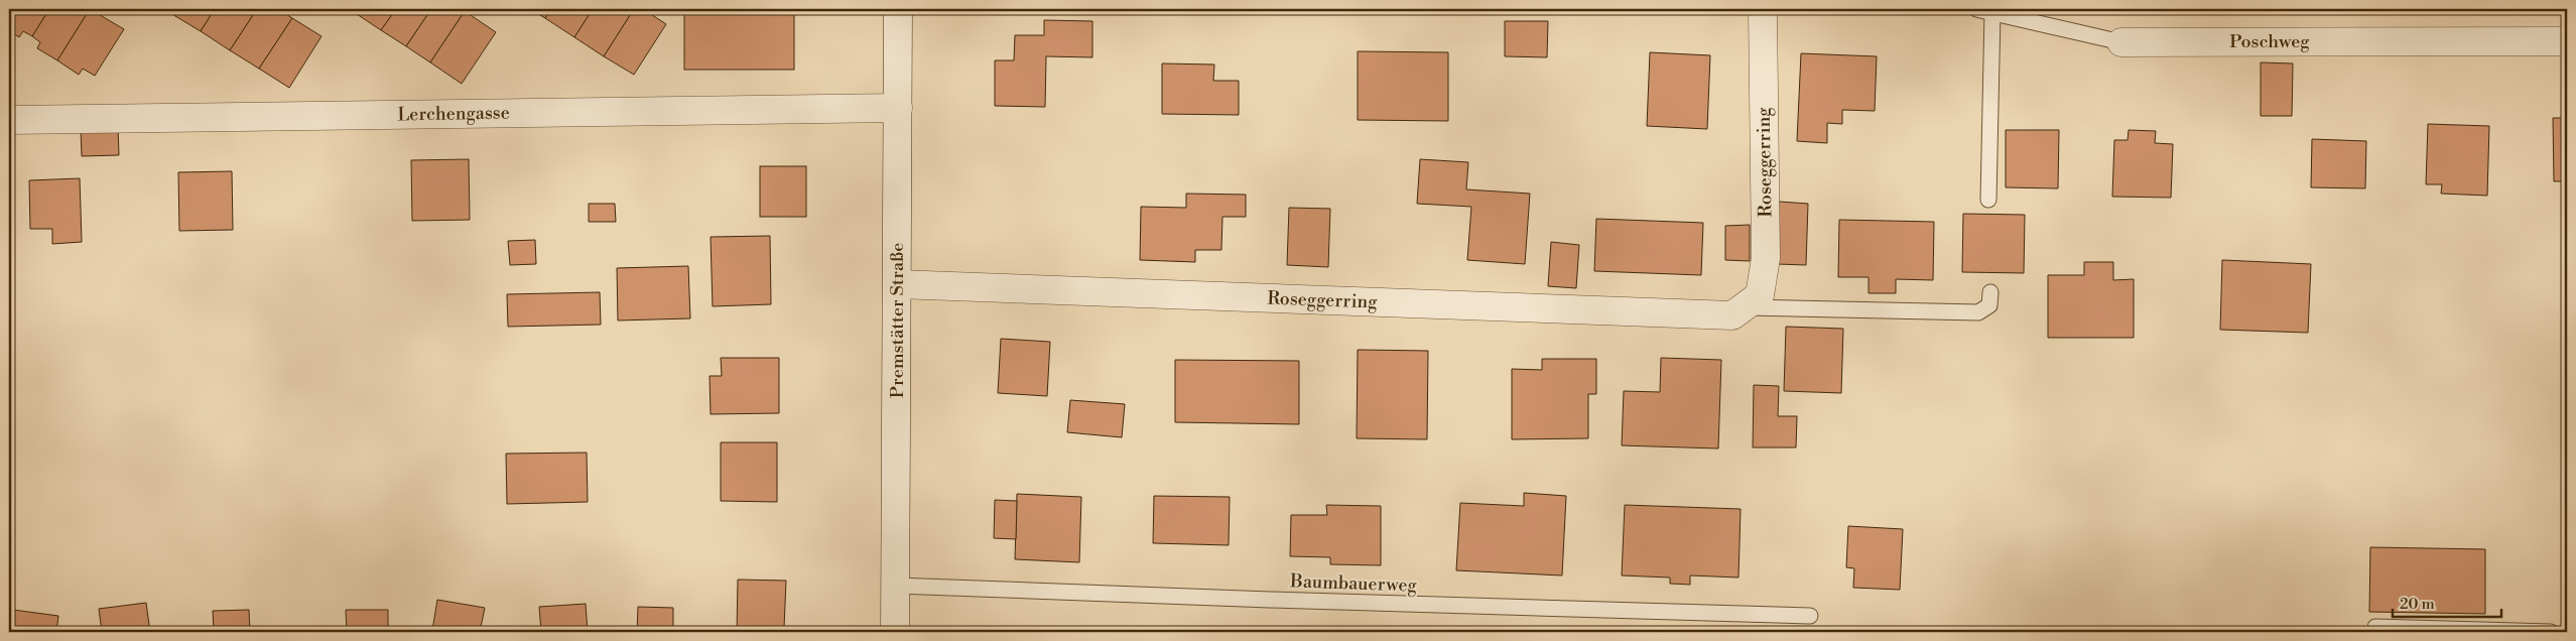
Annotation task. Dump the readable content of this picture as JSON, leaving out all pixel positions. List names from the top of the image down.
{
  "streets": {
    "street": [
      "Poschweg",
      "Lerchengasse",
      "Roseggerring",
      "Premstätter Straße"
    ],
    "lane": ["Baumbauerweg"]
  },
  "crossings": [
    ["Lerchengasse", "Premstätter Straße"],
    ["Roseggerring", "Premstätter Straße"],
    ["Premstätter Straße", "Baumbauerweg"]
  ],
  "scale_bar": "20 m"
}
